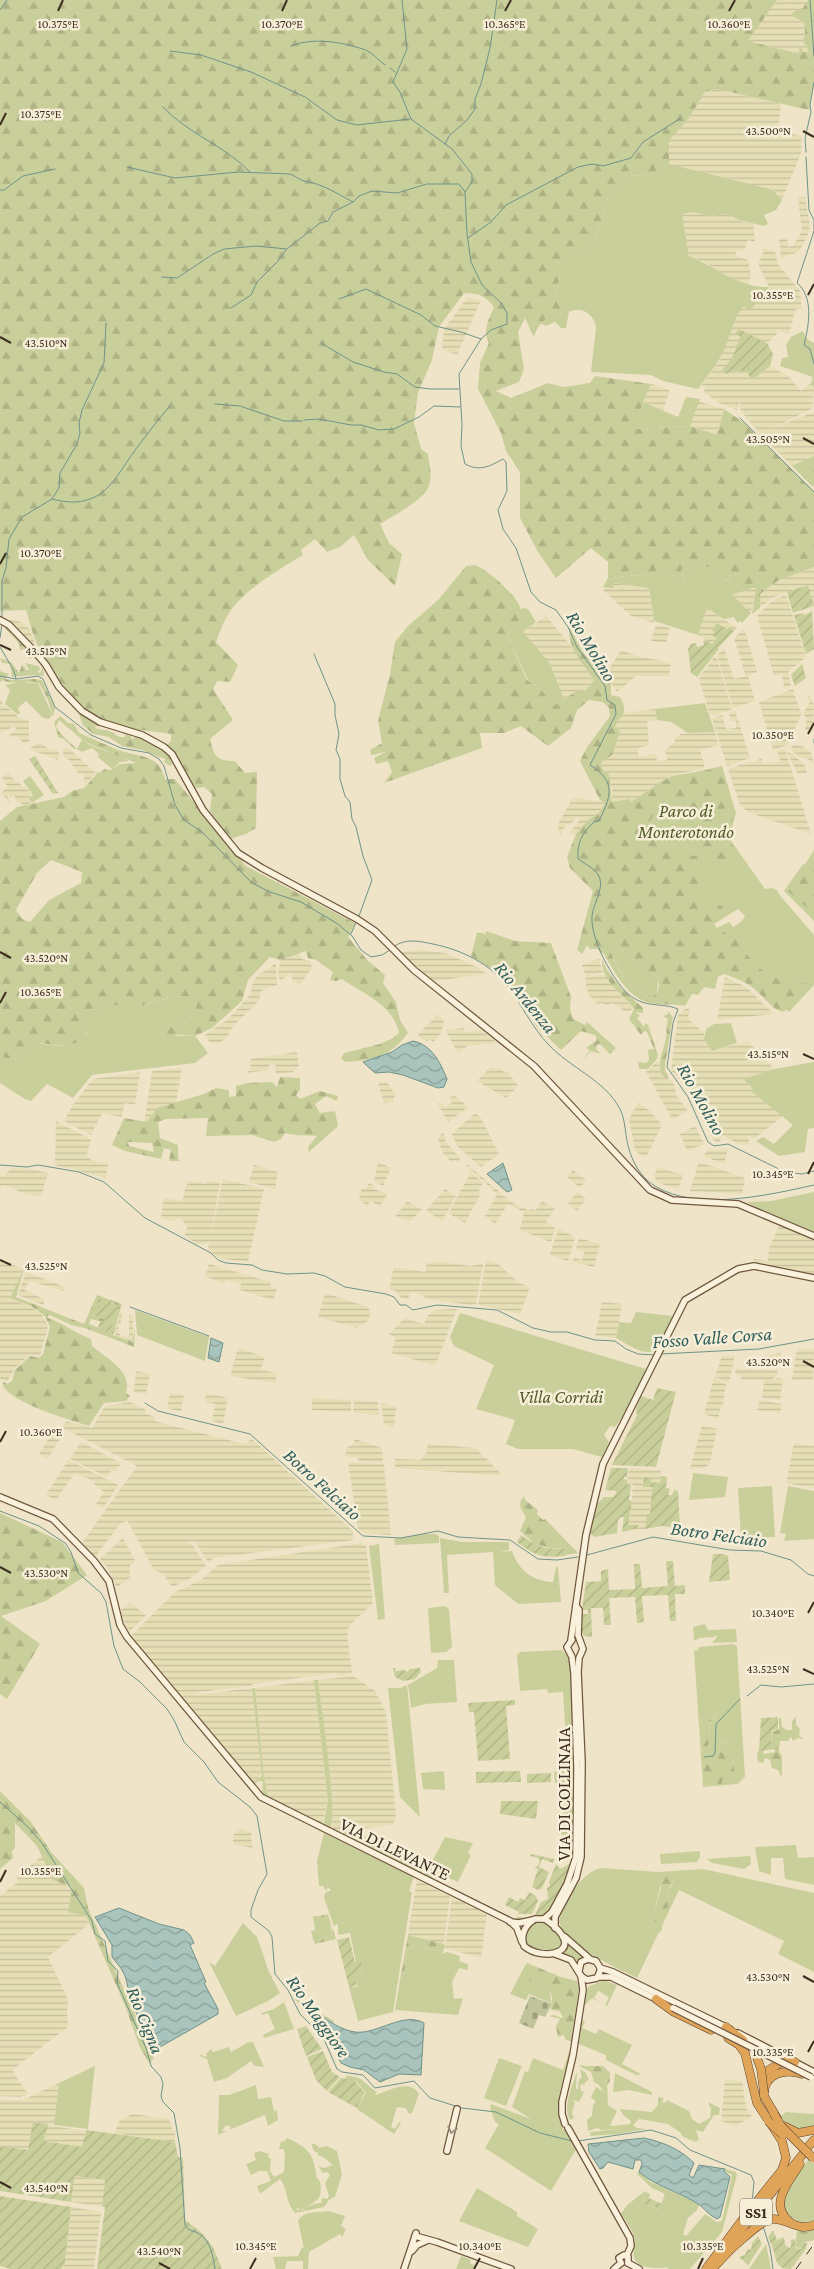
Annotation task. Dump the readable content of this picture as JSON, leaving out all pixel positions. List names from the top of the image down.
{
  "streets": {
    "highway": ["SS1"],
    "main road": ["VIA DI COLLINAIA", "VIA DI LEVANTE"]
  },
  "water": [
    "Rio Molino",
    "Rio Ardenza",
    "Fosso Valle Corsa",
    "Botro Felciaio",
    "Rio Maggiore",
    "Rio Cigna"
  ],
  "parks": ["Parco di Monterotondo", "Villa Corridi"],
  "coordinates": [
    "10.375°E",
    "10.370°E",
    "10.365°E",
    "10.360°E",
    "43.500°N",
    "10.355°E",
    "43.510°N",
    "43.505°N",
    "43.515°N",
    "10.350°E",
    "43.520°N",
    "10.345°E",
    "43.525°N",
    "43.530°N",
    "10.340°E",
    "10.335°E",
    "43.540°N"
  ]
}
